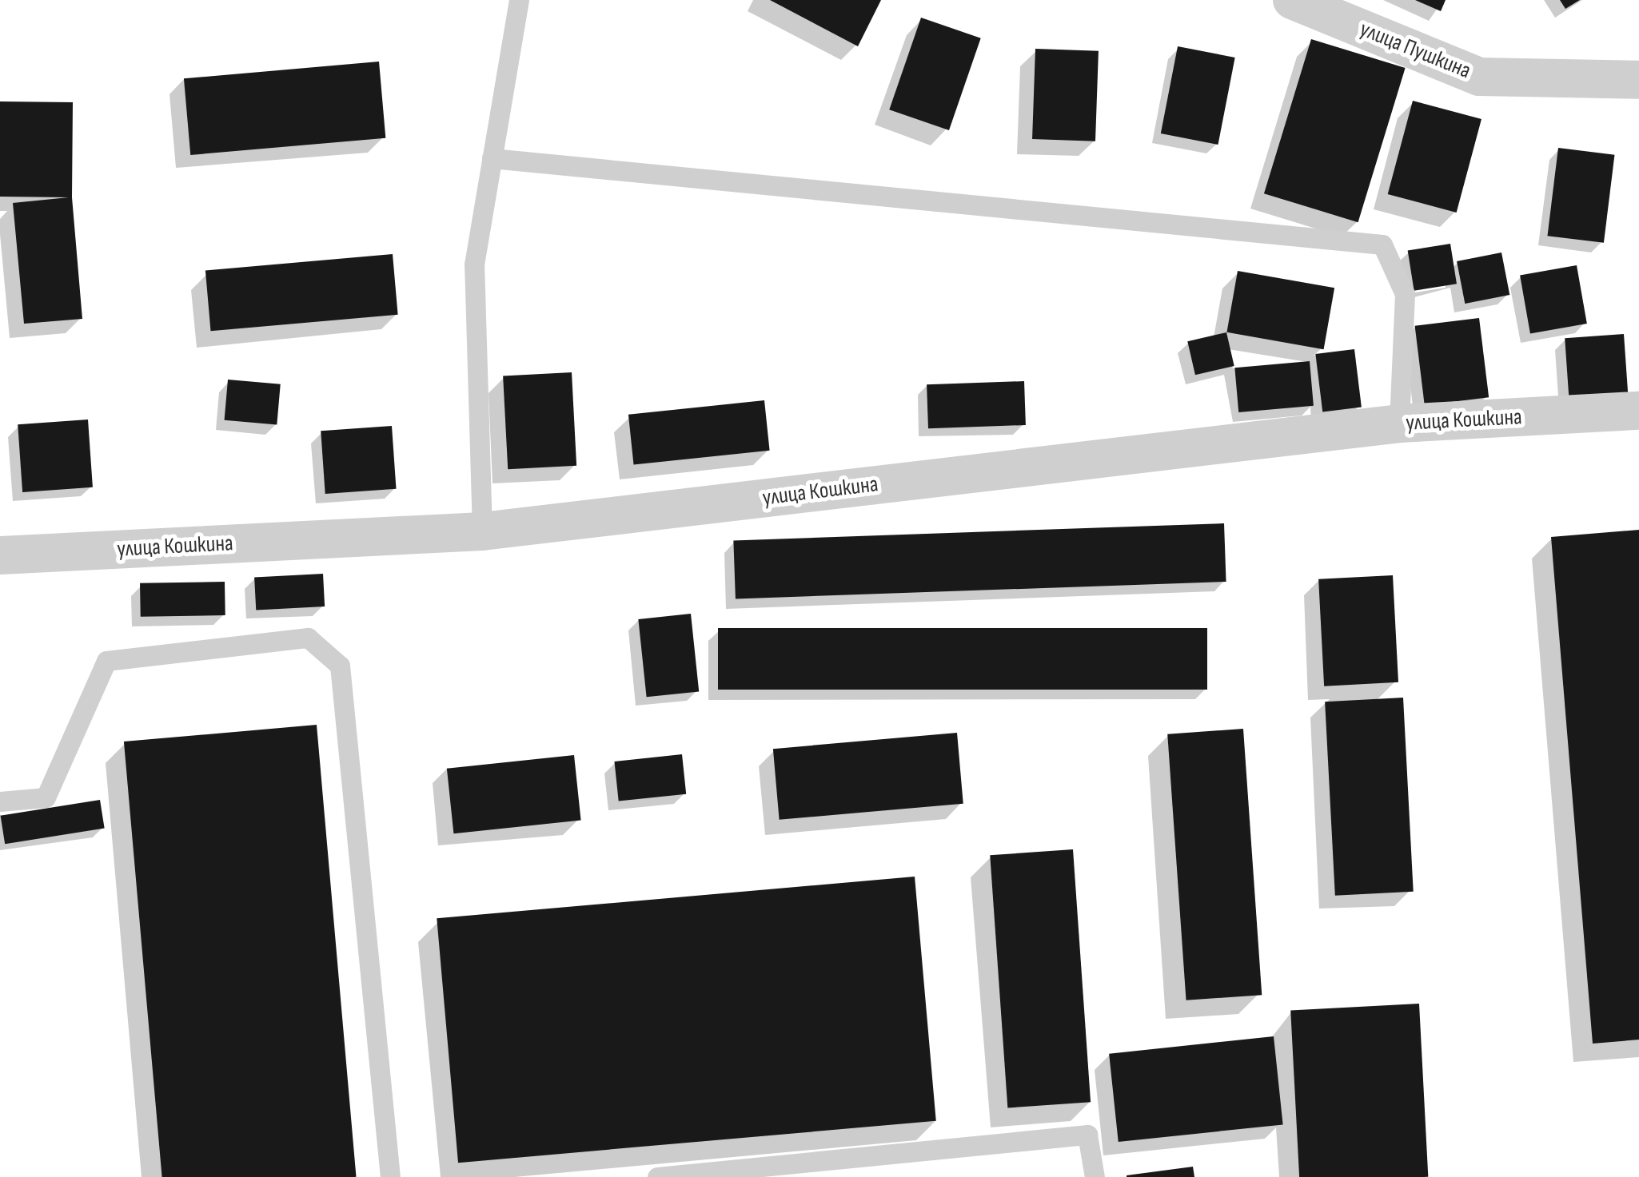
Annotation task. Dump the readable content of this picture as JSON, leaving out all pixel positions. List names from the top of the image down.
{
  "streets": {
    "street": ["улица Пушкина", "улица Кошкина"]
  }
}
